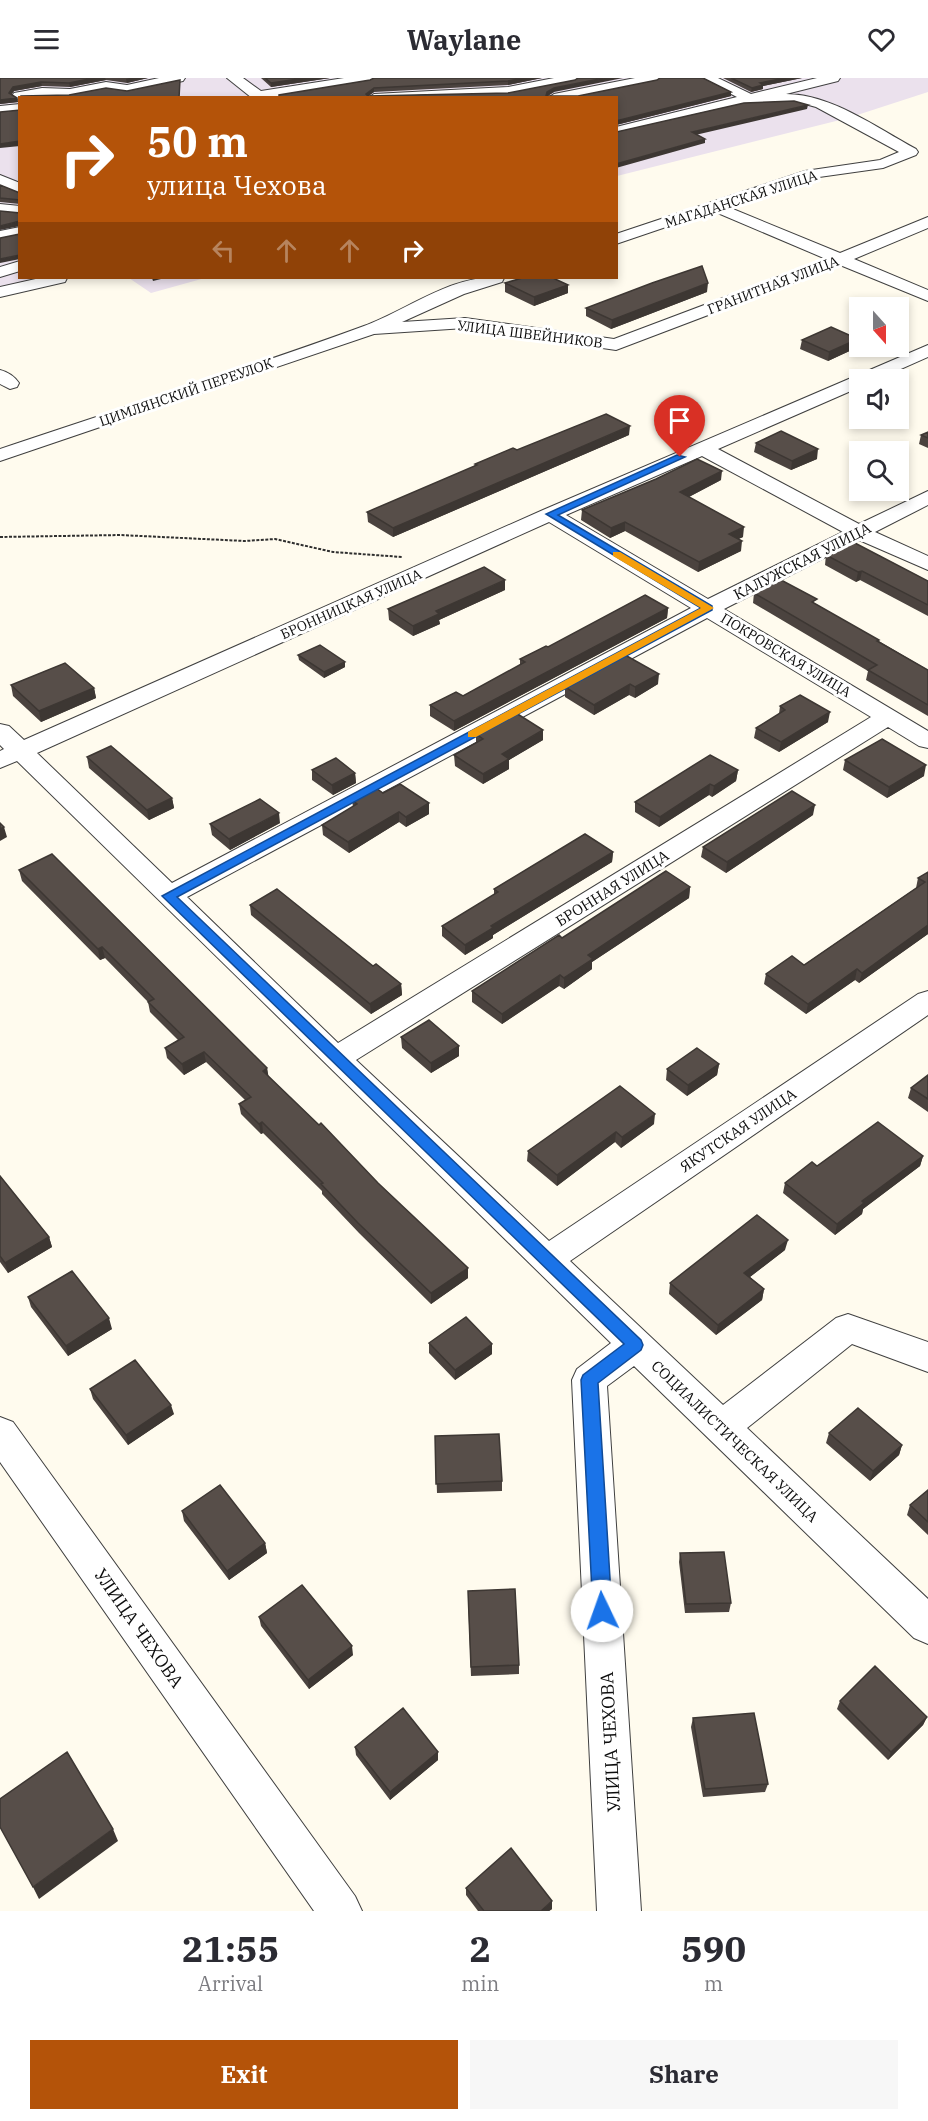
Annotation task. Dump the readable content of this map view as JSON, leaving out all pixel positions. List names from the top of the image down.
{
  "streets": {
    "street": [
      "МАГАДАНСКАЯ УЛИЦА",
      "ГРАНИТНАЯ УЛИЦА",
      "УЛИЦА ШВЕЙНИКОВ",
      "ЦИМЛЯНСКИЙ ПЕРЕУЛОК",
      "КАЛУЖСКАЯ УЛИЦА",
      "БРОННИЦКАЯ УЛИЦА",
      "ПОКРОВСКАЯ УЛИЦА",
      "БРОННАЯ УЛИЦА",
      "ЯКУТСКАЯ УЛИЦА",
      "СОЦИАЛИСТИЧЕСКАЯ УЛИЦА",
      "УЛИЦА ЧЕХОВА"
    ]
  },
  "crossings": [
    ["ГРАНИТНАЯ УЛИЦА", "УЛИЦА ШВЕЙНИКОВ"],
    ["УЛИЦА ШВЕЙНИКОВ", "ЦИМЛЯНСКИЙ ПЕРЕУЛОК"],
    ["КАЛУЖСКАЯ УЛИЦА", "ПОКРОВСКАЯ УЛИЦА"],
    ["КАЛУЖСКАЯ УЛИЦА", "СОЦИАЛИСТИЧЕСКАЯ УЛИЦА"],
    ["БРОННИЦКАЯ УЛИЦА", "ПОКРОВСКАЯ УЛИЦА"],
    ["БРОННИЦКАЯ УЛИЦА", "СОЦИАЛИСТИЧЕСКАЯ УЛИЦА"],
    ["ПОКРОВСКАЯ УЛИЦА", "БРОННАЯ УЛИЦА"],
    ["БРОННАЯ УЛИЦА", "СОЦИАЛИСТИЧЕСКАЯ УЛИЦА"],
    ["ЯКУТСКАЯ УЛИЦА", "СОЦИАЛИСТИЧЕСКАЯ УЛИЦА"],
    ["СОЦИАЛИСТИЧЕСКАЯ УЛИЦА", "УЛИЦА ЧЕХОВА"]
  ],
  "north": "bottom",
  "page": {
    "header": "Waylane",
    "turn": ["50 m", "улица Чехова"],
    "eta": [
      "21:55",
      "Arrival",
      "2",
      "min",
      "590",
      "m"
    ],
    "buttons": ["Exit", "Share"]
  }
}
